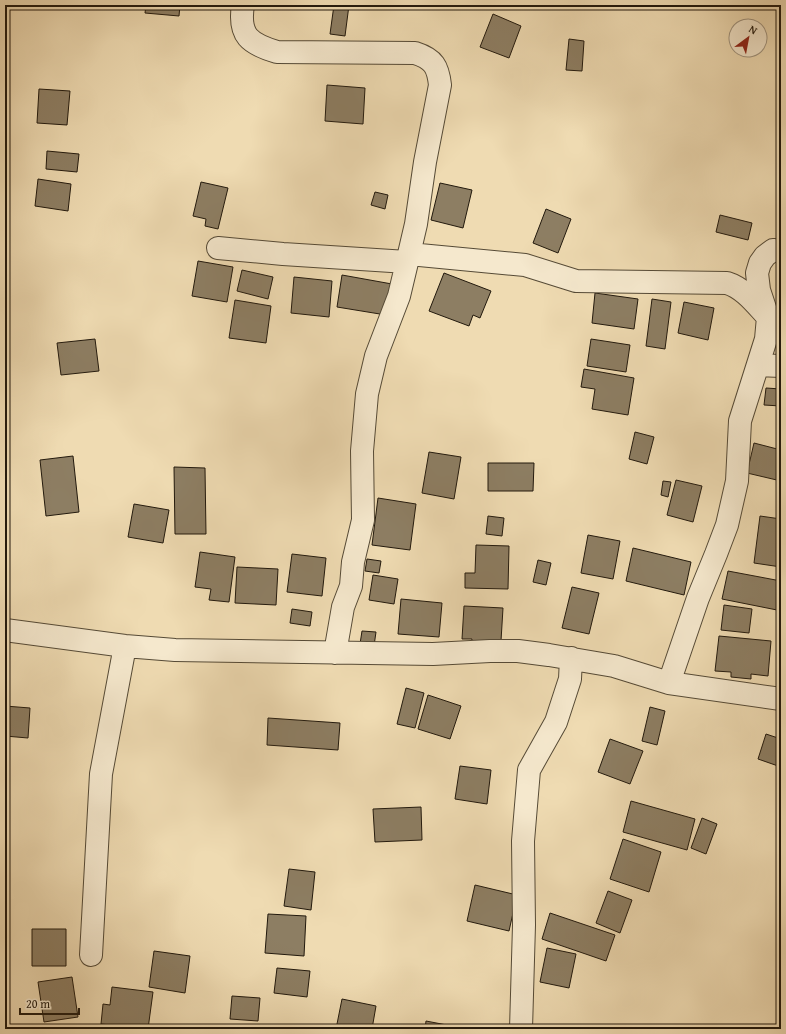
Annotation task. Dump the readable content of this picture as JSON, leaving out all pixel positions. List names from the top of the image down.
{
  "scale_bar": "20 m",
  "north": "top right"
}
